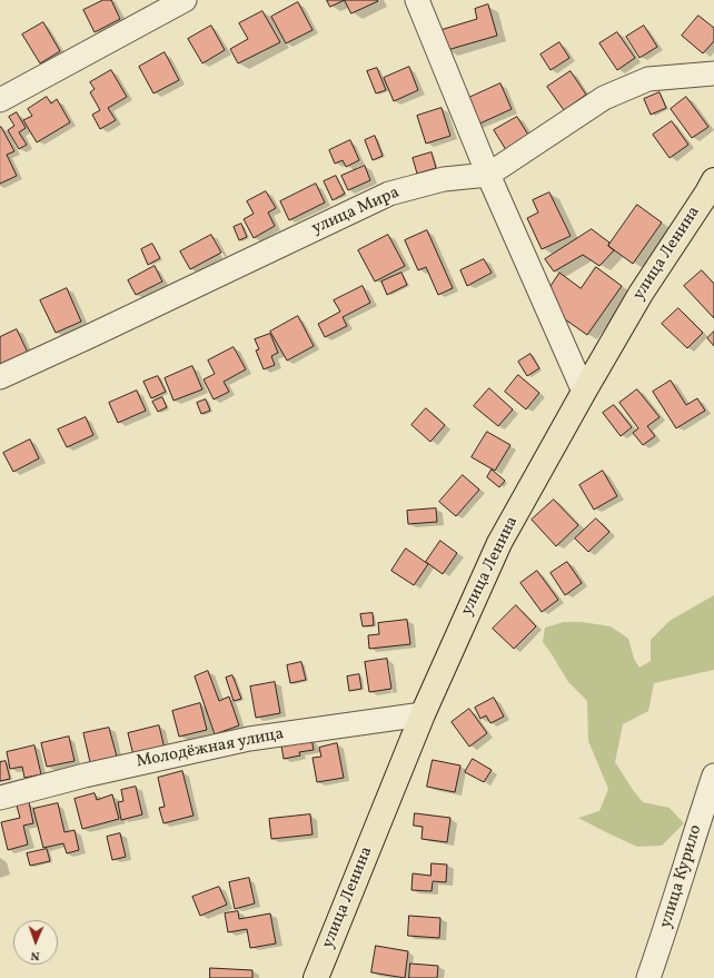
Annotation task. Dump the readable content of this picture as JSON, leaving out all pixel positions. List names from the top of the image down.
{
  "streets": {
    "main road": ["улица Ленина"],
    "street": ["улица Мира", "Молодёжная улица", "улица Курило"]
  },
  "crossings": [
    ["улица Ленина", "Молодёжная улица"]
  ],
  "north": "bottom"
}
